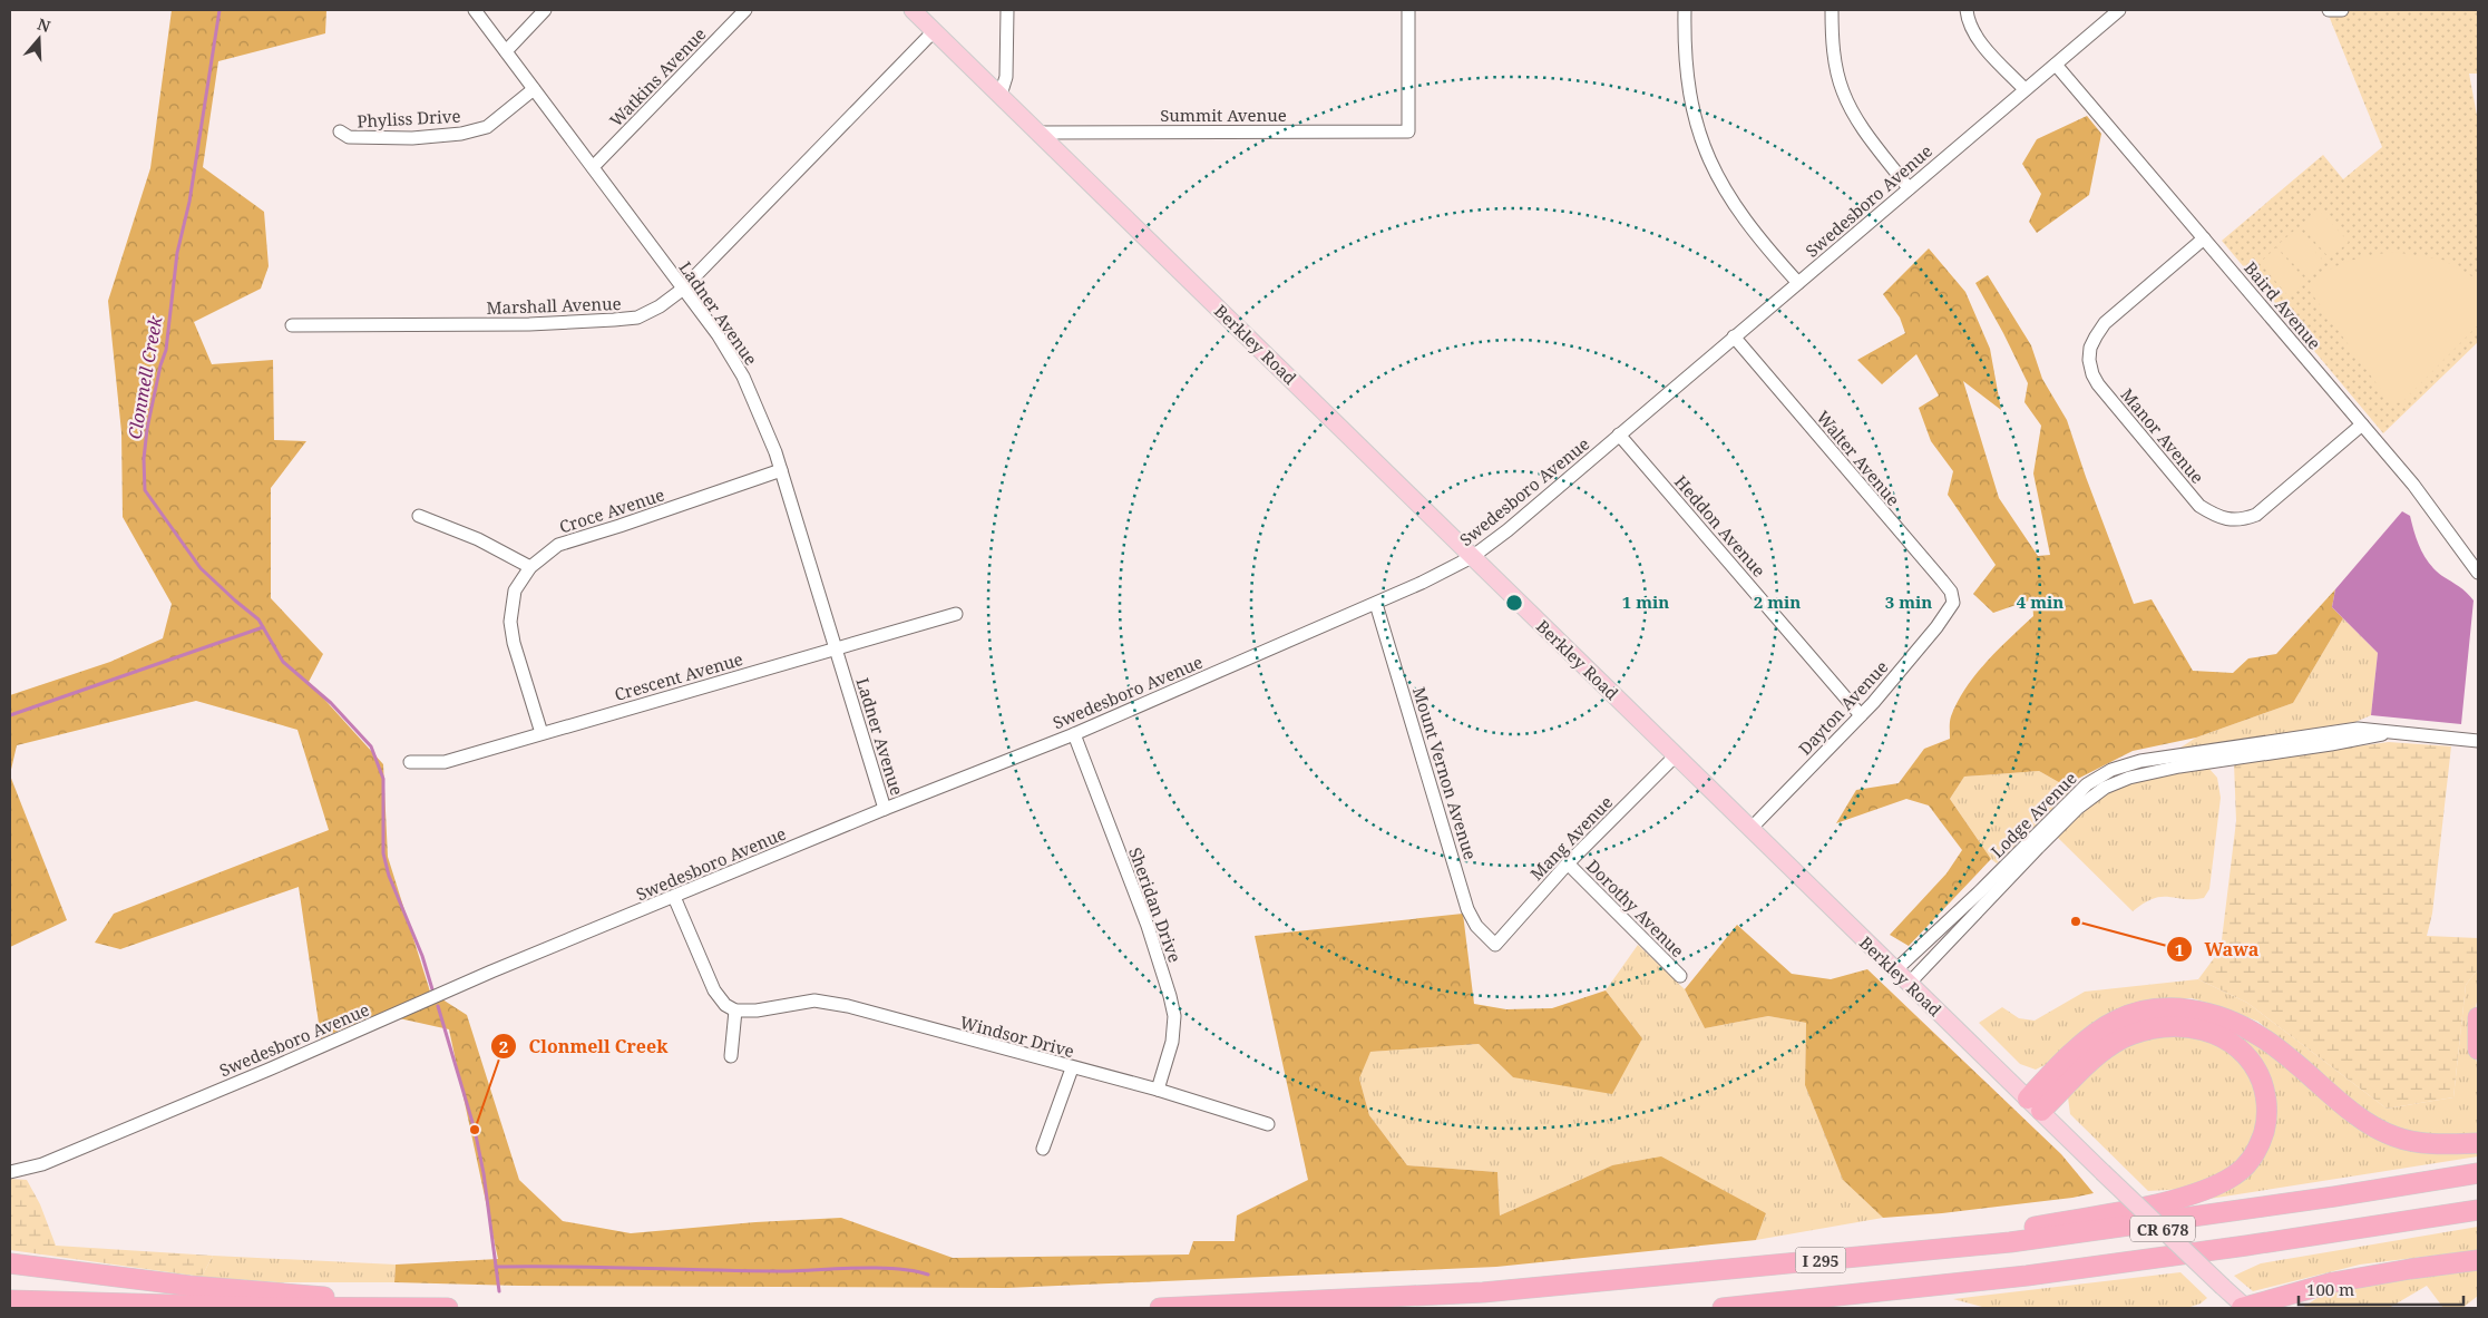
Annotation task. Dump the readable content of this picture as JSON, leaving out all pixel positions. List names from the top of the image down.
{
  "streets": {
    "highway": ["I 295"],
    "main road": ["Berkley Road", "CR 678"],
    "street": [
      "Watkins Avenue",
      "Summit Avenue",
      "Phyliss Drive",
      "Swedesboro Avenue",
      "Marshall Avenue",
      "Baird Avenue",
      "Ladner Avenue",
      "Manor Avenue",
      "Walter Avenue",
      "Croce Avenue",
      "Heddon Avenue",
      "Crescent Avenue",
      "Dayton Avenue",
      "Mount Vernon Avenue",
      "Lodge Avenue",
      "Mang Avenue",
      "Sheridan Drive",
      "Dorothy Avenue",
      "Windsor Drive"
    ]
  },
  "crossings": [
    ["Watkins Avenue", "Ladner Avenue"],
    ["Summit Avenue", "Berkley Road"],
    ["Phyliss Drive", "Ladner Avenue"],
    ["Swedesboro Avenue", "Baird Avenue"],
    ["Swedesboro Avenue", "Ladner Avenue"],
    ["Swedesboro Avenue", "Berkley Road"],
    ["Swedesboro Avenue", "Walter Avenue"],
    ["Swedesboro Avenue", "Heddon Avenue"],
    ["Swedesboro Avenue", "Mount Vernon Avenue"],
    ["Swedesboro Avenue", "Sheridan Drive"],
    ["Marshall Avenue", "Ladner Avenue"],
    ["Marshall Avenue", "Berkley Road"],
    ["Baird Avenue", "Manor Avenue"],
    ["Ladner Avenue", "Croce Avenue"],
    ["Ladner Avenue", "Crescent Avenue"],
    ["Berkley Road", "Dayton Avenue"],
    ["Berkley Road", "Lodge Avenue"],
    ["Berkley Road", "Mang Avenue"],
    ["Walter Avenue", "Dayton Avenue"],
    ["Croce Avenue", "Crescent Avenue"],
    ["Heddon Avenue", "Dayton Avenue"],
    ["Mount Vernon Avenue", "Mang Avenue"],
    ["Mang Avenue", "Dorothy Avenue"],
    ["Sheridan Drive", "Windsor Drive"]
  ],
  "water": ["Clonmell Creek"],
  "places": ["Wawa", "Clonmell Creek"],
  "scale_bar": "100 m",
  "north": "top",
  "rings": [
    "1 min",
    "2 min",
    "3 min",
    "4 min"
  ]
}
